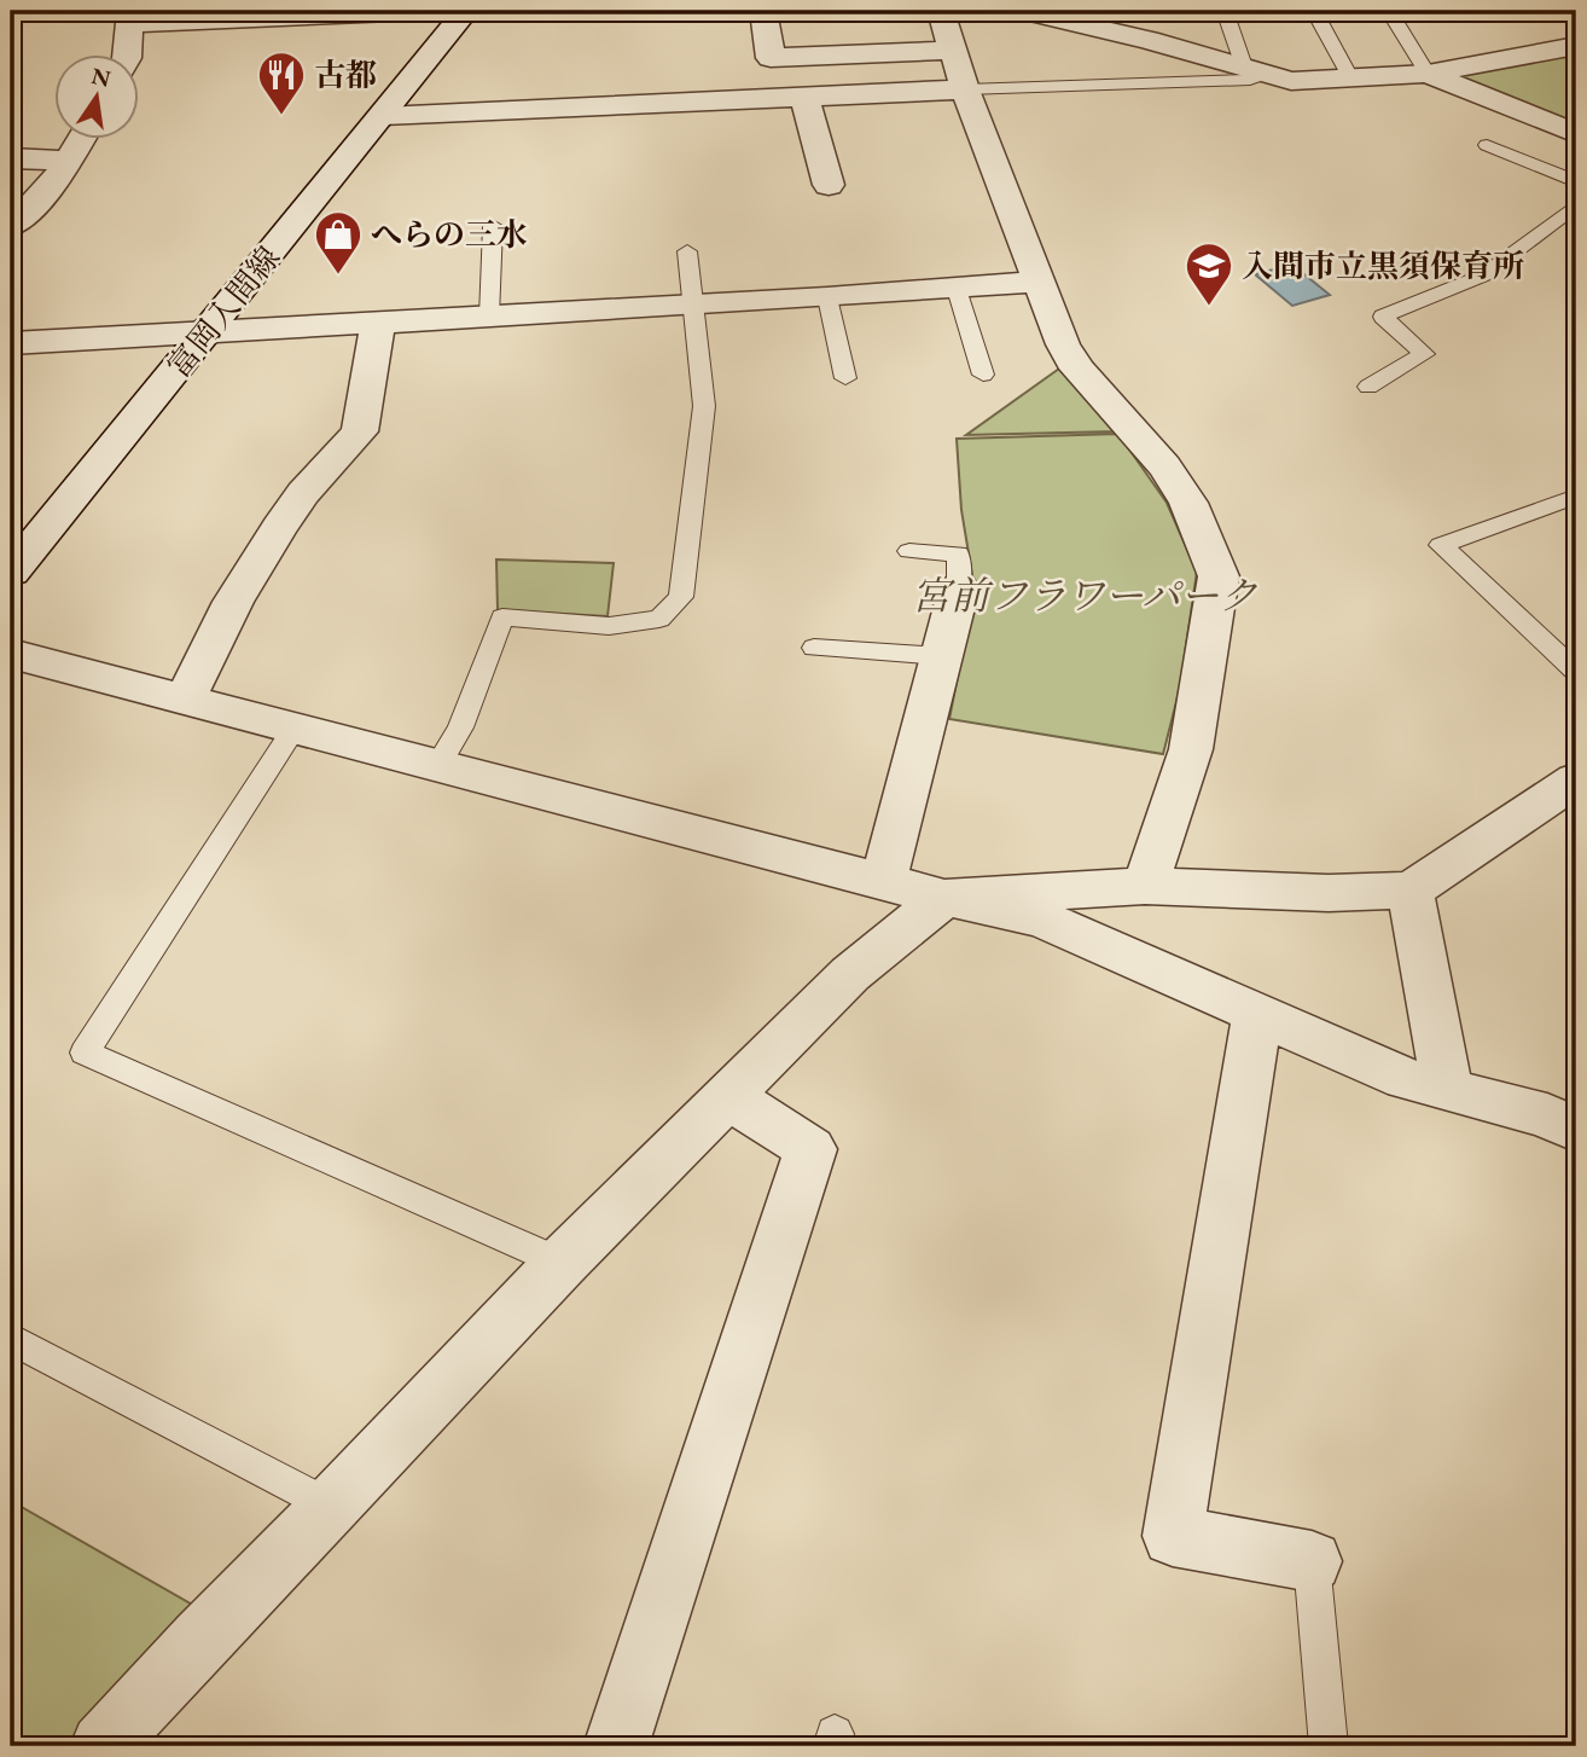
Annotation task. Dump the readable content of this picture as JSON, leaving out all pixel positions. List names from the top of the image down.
{
  "streets": {
    "street": ["富岡入間線"]
  },
  "parks": ["宮前フラワーパーク"],
  "places": {
    "restaurant": ["古都"],
    "shop": ["へらの三水"],
    "school or university": ["入間市立黒須保育所"]
  },
  "north": "top"
}
